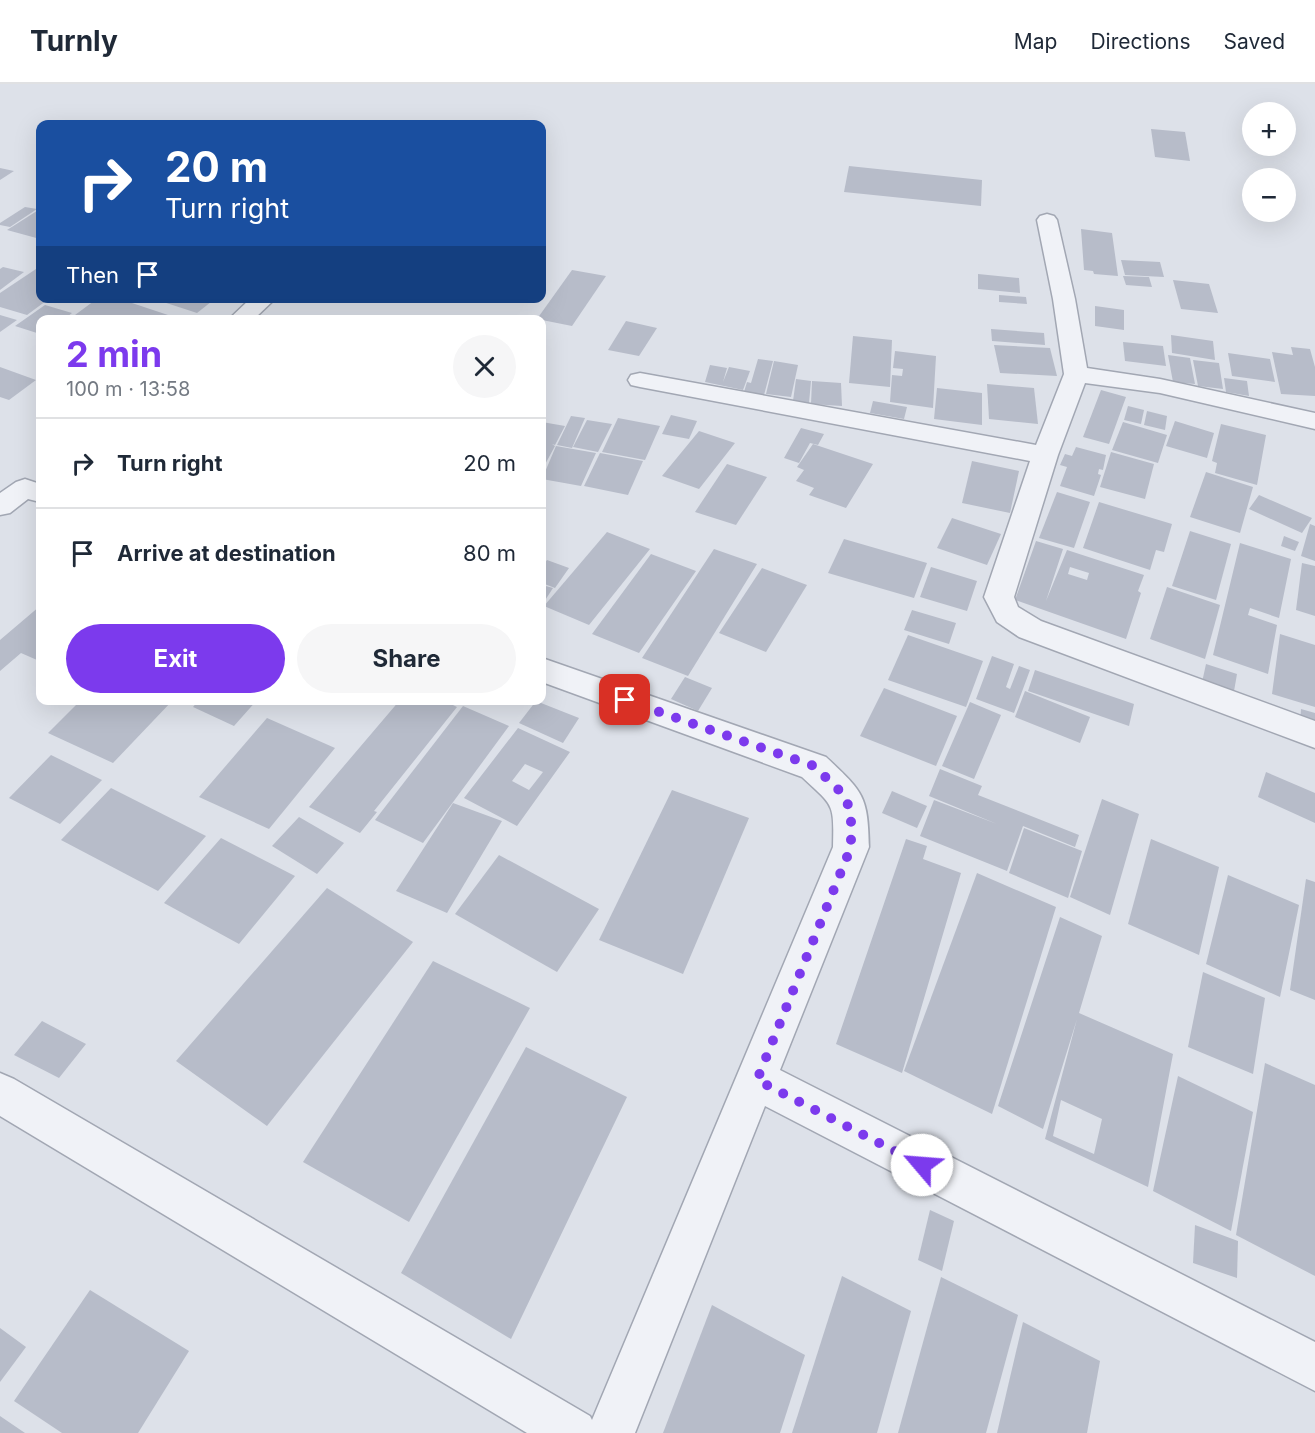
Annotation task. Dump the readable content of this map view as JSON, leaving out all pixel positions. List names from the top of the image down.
{
  "page": {
    "header": "Turnly",
    "nav": ["Map", "Directions", "Saved"],
    "map_buttons": ["+", "−"],
    "turn": ["20 m", "Turn right"],
    "then": "Then",
    "heading": ["2 min", "100 m · 13:58"],
    "list": [
      {
        "name": "Turn right",
        "value": "20 m"
      },
      {
        "name": "Arrive at destination",
        "value": "80 m"
      }
    ],
    "buttons": ["Exit", "Share"]
  }
}
